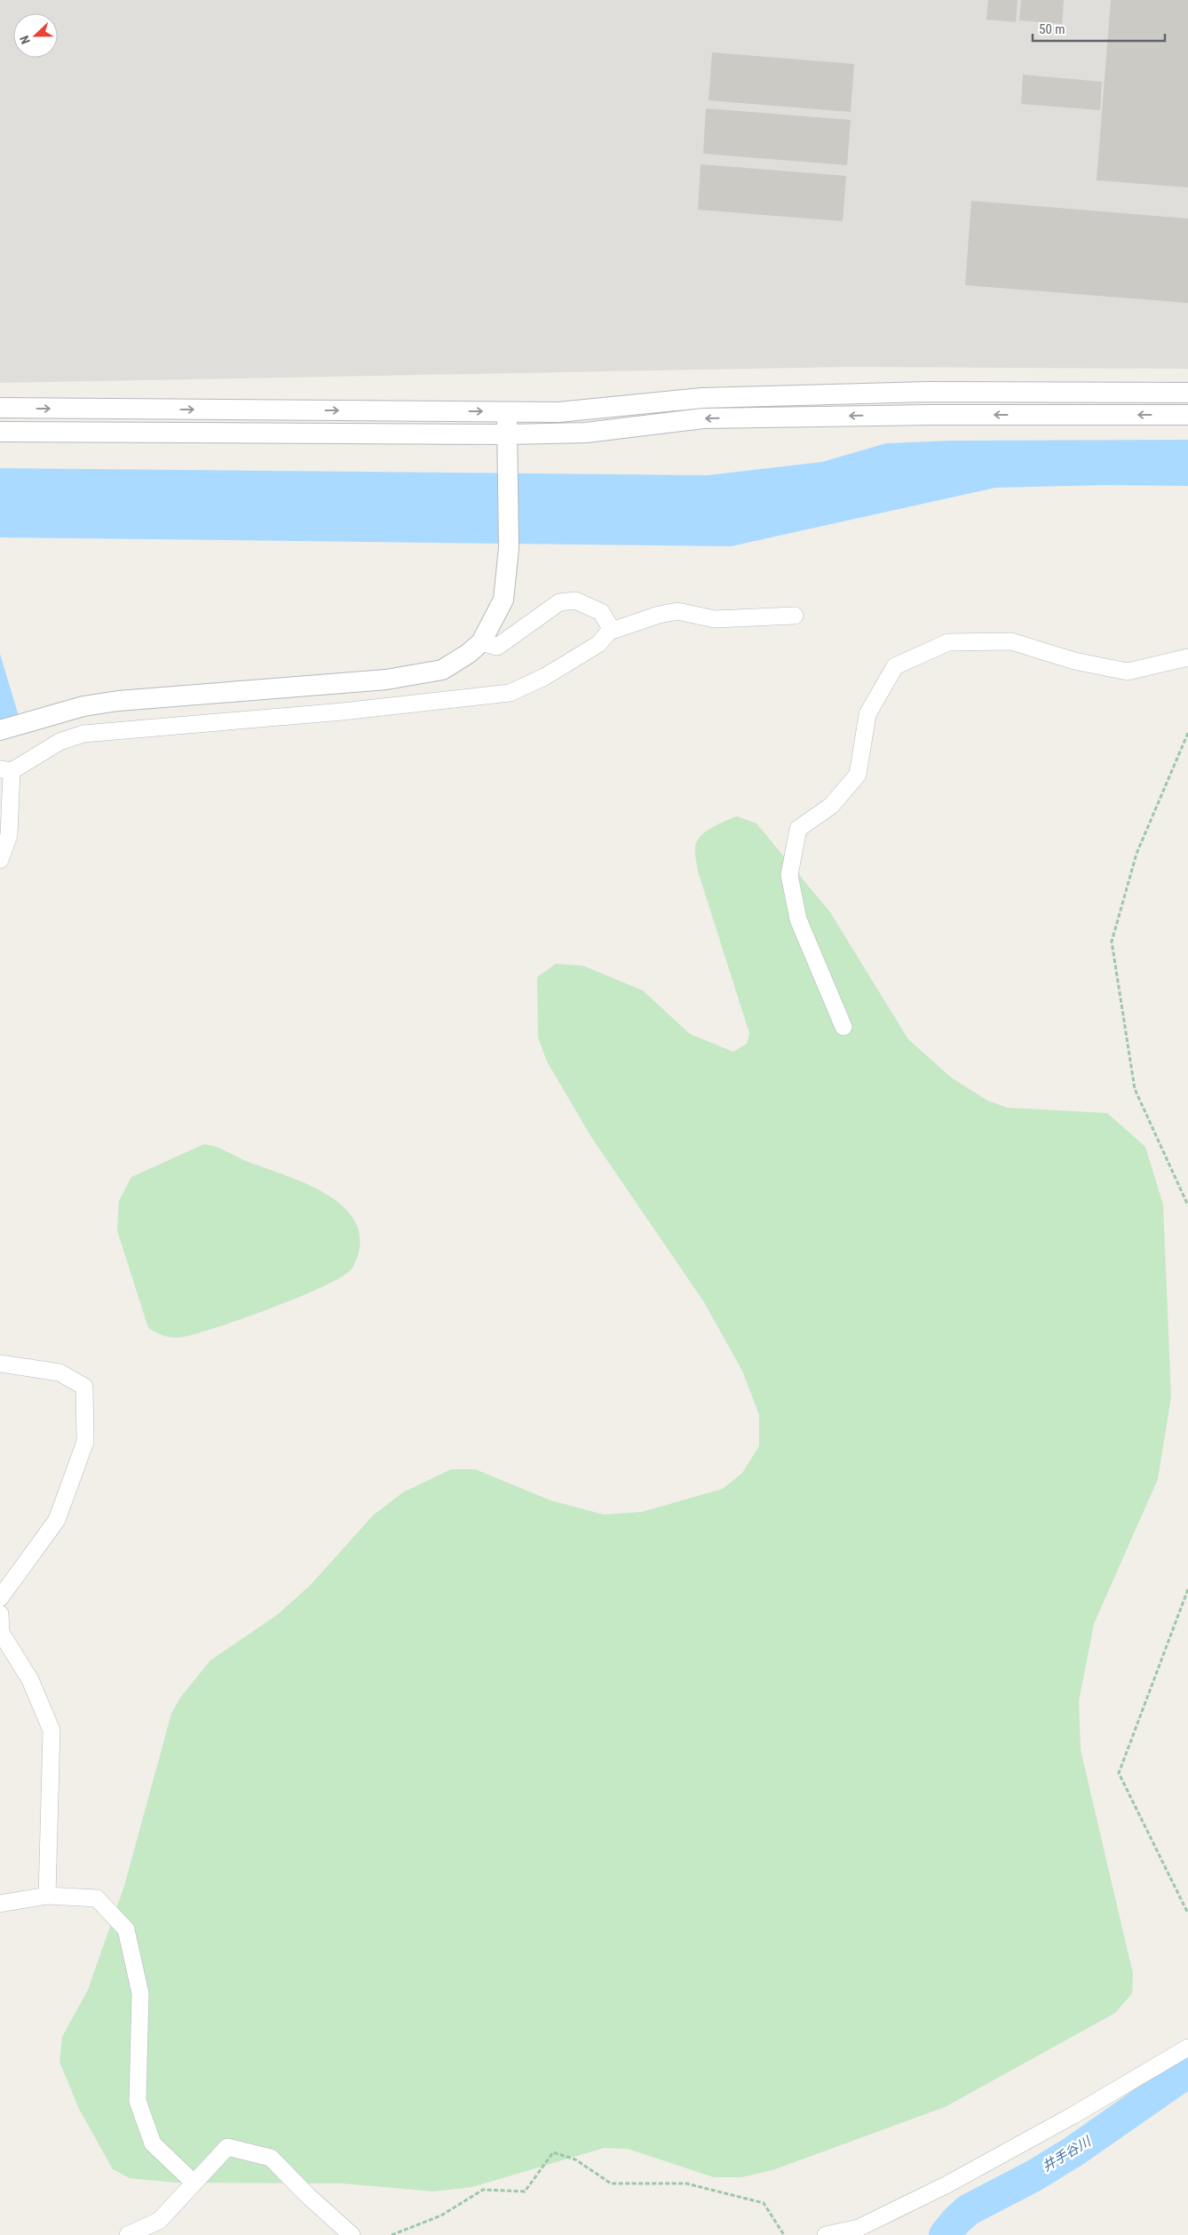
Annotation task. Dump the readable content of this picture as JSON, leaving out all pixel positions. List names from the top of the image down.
{
  "water": ["井手谷川"],
  "scale_bar": "50 m",
  "north": "left"
}
